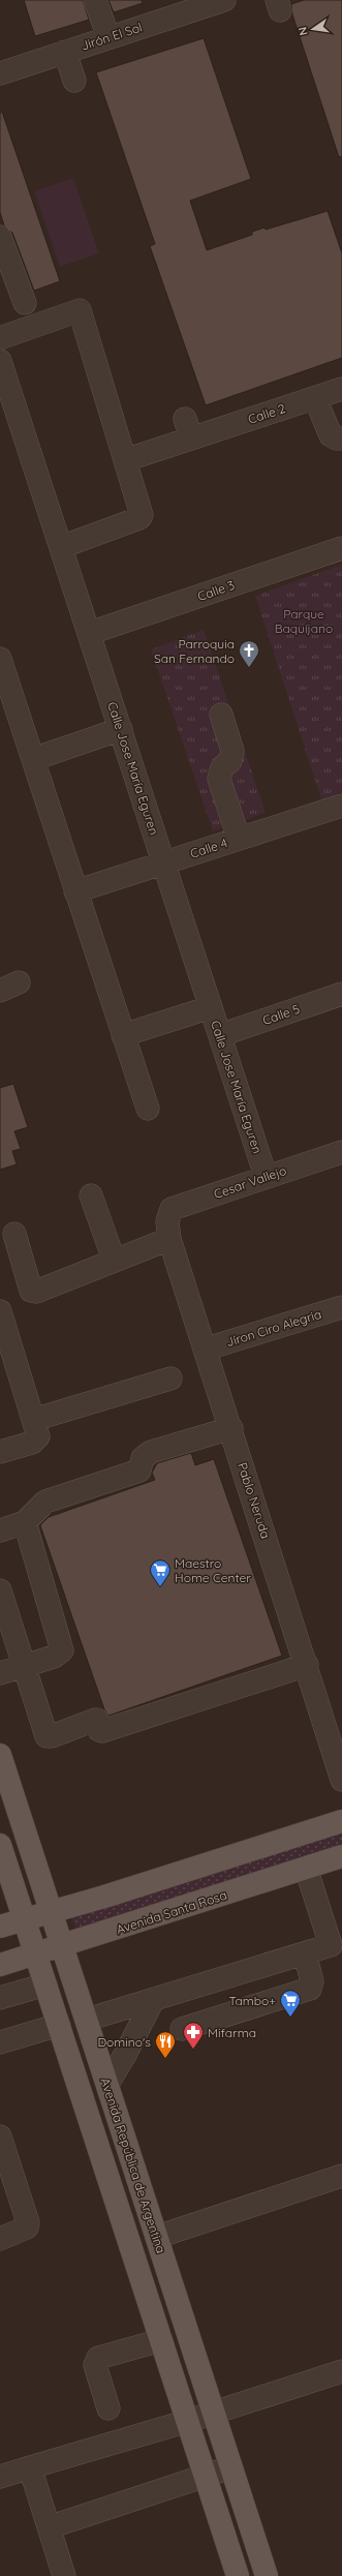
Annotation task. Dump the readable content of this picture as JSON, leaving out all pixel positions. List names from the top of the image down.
{
  "streets": {
    "main road": ["Avenida Santa Rosa", "Avenida República de Argentina"],
    "street": [
      "Jirón El Sol",
      "Calle 2",
      "Calle 3",
      "Calle Jose María Eguren",
      "Calle 4",
      "Calle 5",
      "Cesar Vallejo",
      "Jíron Ciro Alegria",
      "Pablo Neruda"
    ]
  },
  "crossings": [
    ["Calle 3", "Calle Jose María Eguren"],
    ["Calle Jose María Eguren", "Calle 4"],
    ["Calle Jose María Eguren", "Calle 5"],
    ["Calle Jose María Eguren", "Cesar Vallejo"],
    ["Cesar Vallejo", "Pablo Neruda"],
    ["Jíron Ciro Alegria", "Pablo Neruda"],
    ["Avenida Santa Rosa", "Avenida República de Argentina"]
  ],
  "parks": ["Parque Baquíjano"],
  "places": {
    "church": ["Parroquia San Fernando"],
    "supermarket": ["Maestro Home Center", "Tambo+"],
    "pharmacy": ["Mifarma"],
    "restaurant": ["Domino's"]
  },
  "north": "left"
}
